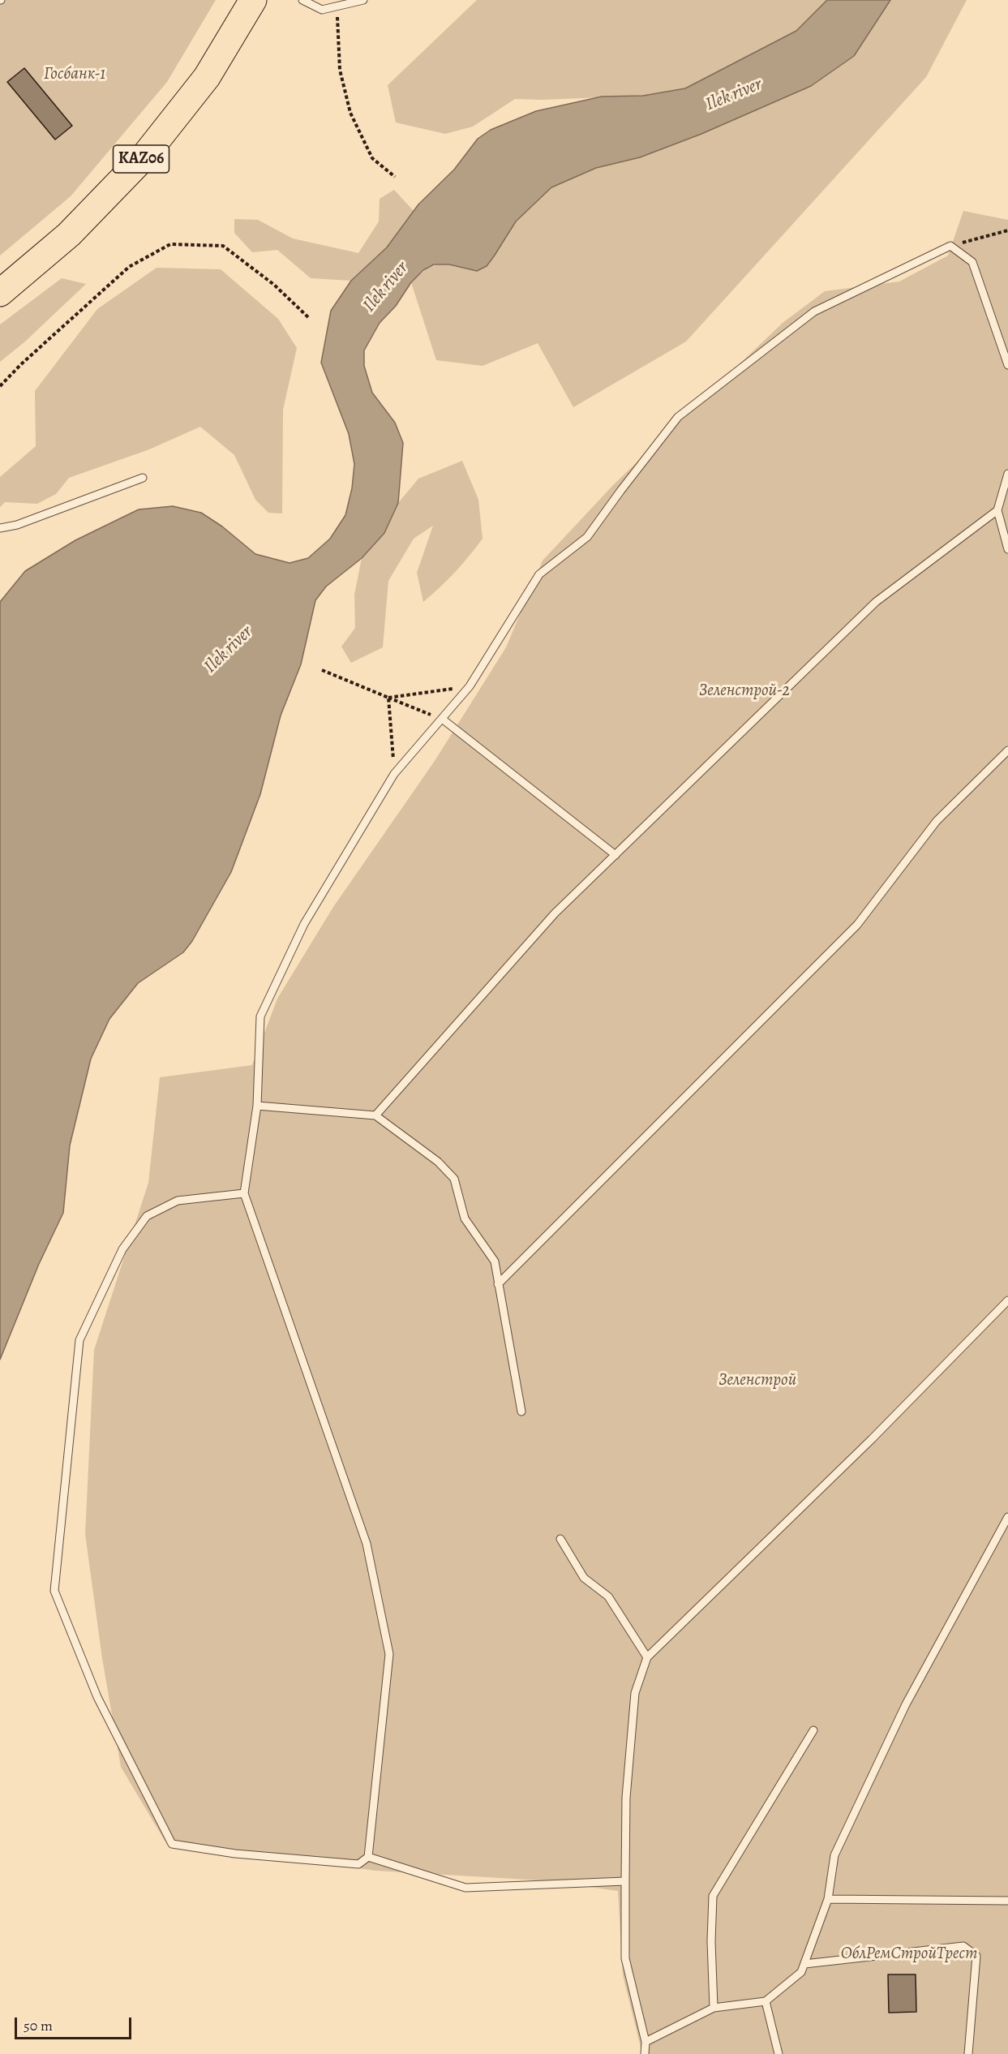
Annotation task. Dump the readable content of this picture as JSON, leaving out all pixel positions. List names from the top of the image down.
{
  "streets": {
    "highway": ["KАZ06"]
  },
  "water": ["Ilek river"],
  "parks": [
    "Госбанк-1",
    "Зеленстрой-2",
    "Зеленстрой",
    "ОблРемСтройТрест"
  ],
  "scale_bar": "50 m"
}
